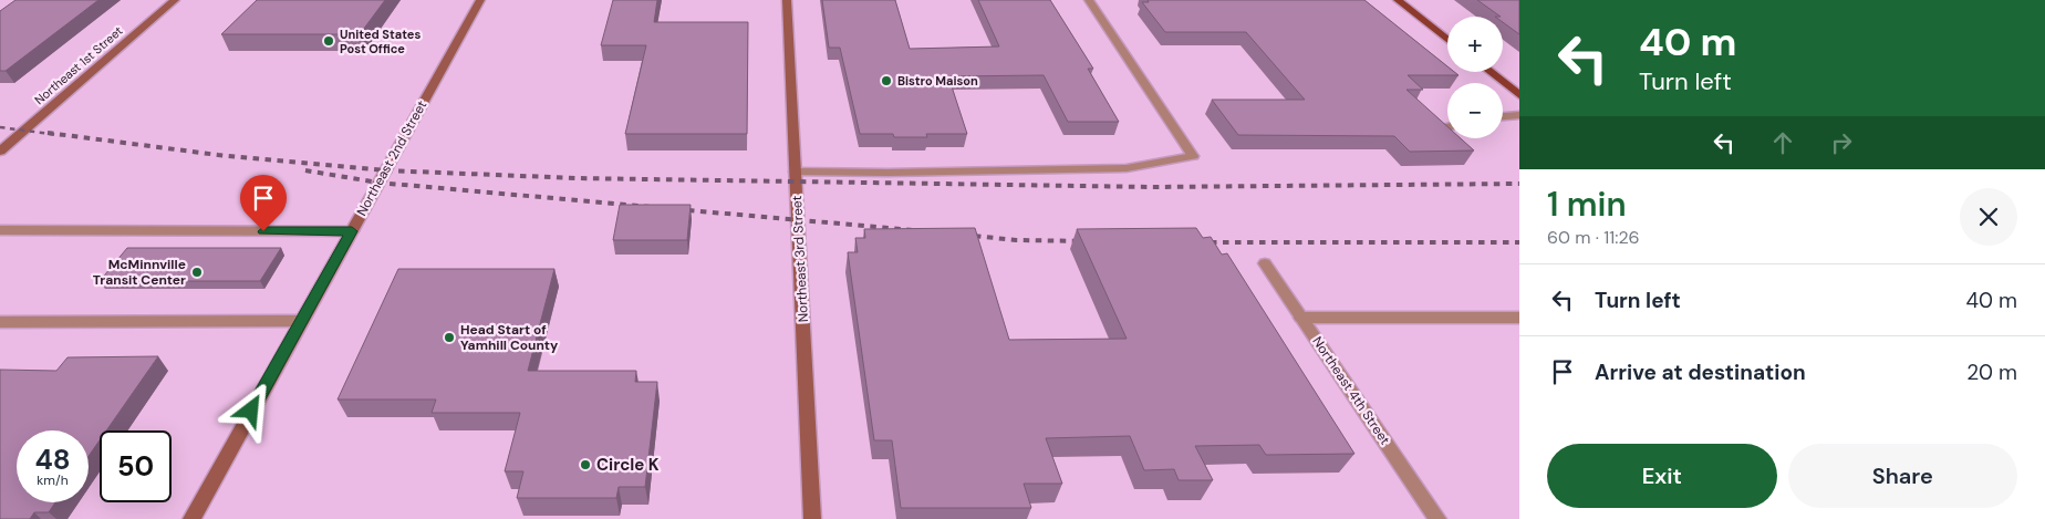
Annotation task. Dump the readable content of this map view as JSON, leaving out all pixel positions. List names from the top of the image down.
{
  "streets": {
    "street": [
      "Northeast 1st Street",
      "Northeast 2nd Street",
      "Northeast 3rd Street",
      "Northeast 4th Street"
    ]
  },
  "places": [
    "United States Post Office",
    "Bistro Maison",
    "McMinnville Transit Center",
    "Head Start of Yamhill County",
    "Circle K"
  ],
  "page": {
    "turn": ["40 m", "Turn left"],
    "map_buttons": ["+", "−"],
    "heading": ["1 min", "60 m · 11:26"],
    "list": [
      {
        "name": "Turn left",
        "value": "40 m"
      },
      {
        "name": "Arrive at destination",
        "value": "20 m"
      }
    ],
    "speed": "48 km/h",
    "limit": "50",
    "buttons": ["Exit", "Share"]
  }
}
